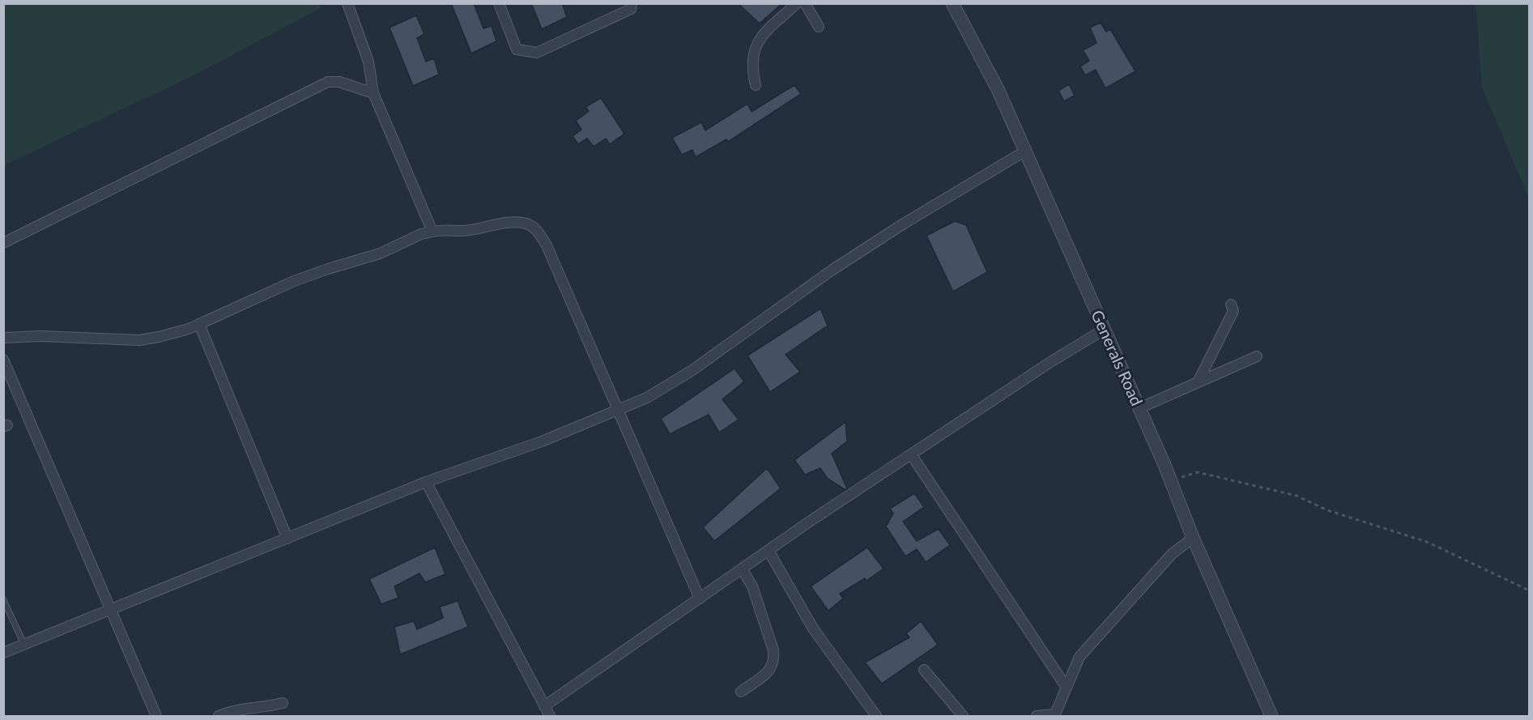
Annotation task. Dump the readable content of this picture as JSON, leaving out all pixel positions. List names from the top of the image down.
{
  "streets": {
    "street": ["Generals Road"]
  }
}
